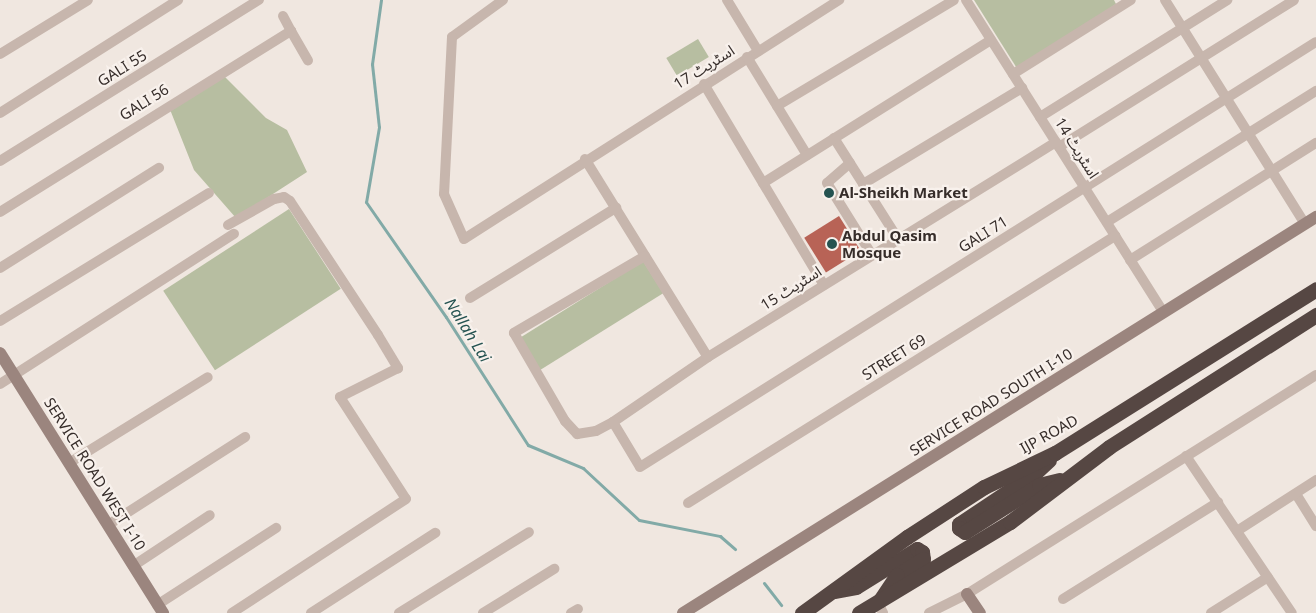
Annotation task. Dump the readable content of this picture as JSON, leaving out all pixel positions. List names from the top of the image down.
{
  "streets": {
    "highway": ["IJP ROAD"],
    "main road": ["SERVICE ROAD SOUTH I-10", "SERVICE ROAD WEST I-10"],
    "street": [
      "اسٹریٹ 17",
      "GALI 55",
      "GALI 56",
      "اسٹریٹ 14",
      "GALI 71",
      "اسٹریٹ 15",
      "STREET 69"
    ]
  },
  "crossings": [
    ["اسٹریٹ 14", "GALI 71"],
    ["اسٹریٹ 14", "اسٹریٹ 15"],
    ["اسٹریٹ 14", "STREET 69"],
    ["اسٹریٹ 14", "SERVICE ROAD SOUTH I-10"],
    ["GALI 71", "اسٹریٹ 15"]
  ],
  "water": ["Nallah Lai"],
  "places": ["Al-Sheikh Market", "Abdul Qasim Mosque"]
}
